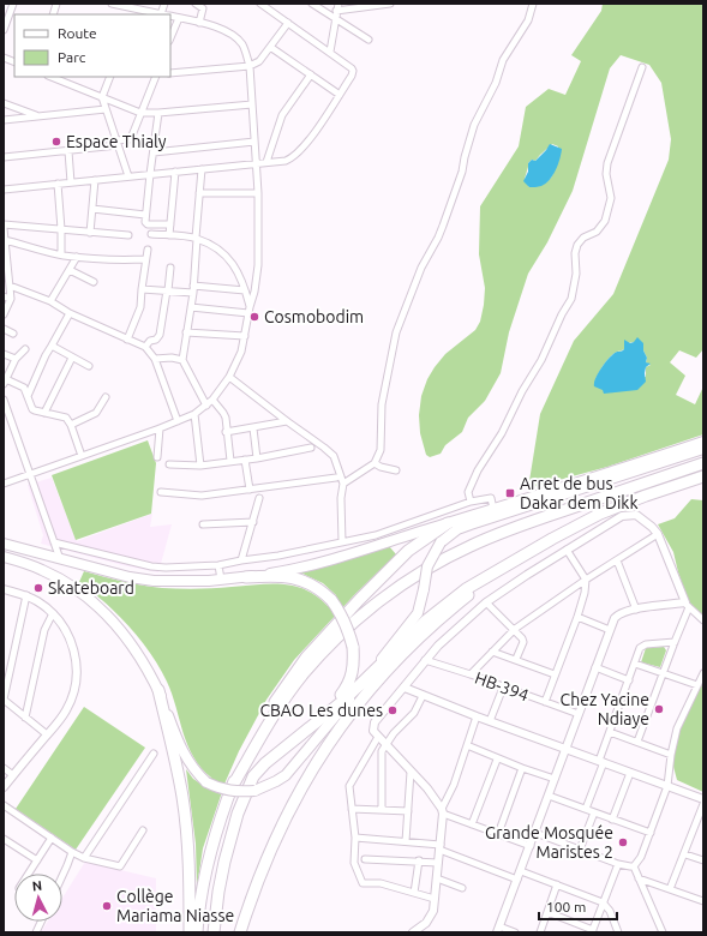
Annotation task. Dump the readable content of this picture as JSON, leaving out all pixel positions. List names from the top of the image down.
{
  "streets": {
    "street": ["HB-394"]
  },
  "places": {
    "other": [
      "Espace Thialy",
      "Cosmobodim",
      "Skateboard",
      "Chez Yacine Ndiaye",
      "CBAO Les dunes",
      "Grande Mosquée Maristes 2",
      "Collège Mariama Niasse"
    ],
    "transit": ["Arret de bus Dakar dem Dikk"]
  },
  "legend": ["Route", "Parc"],
  "scale_bar": "100 m",
  "north": "top"
}
